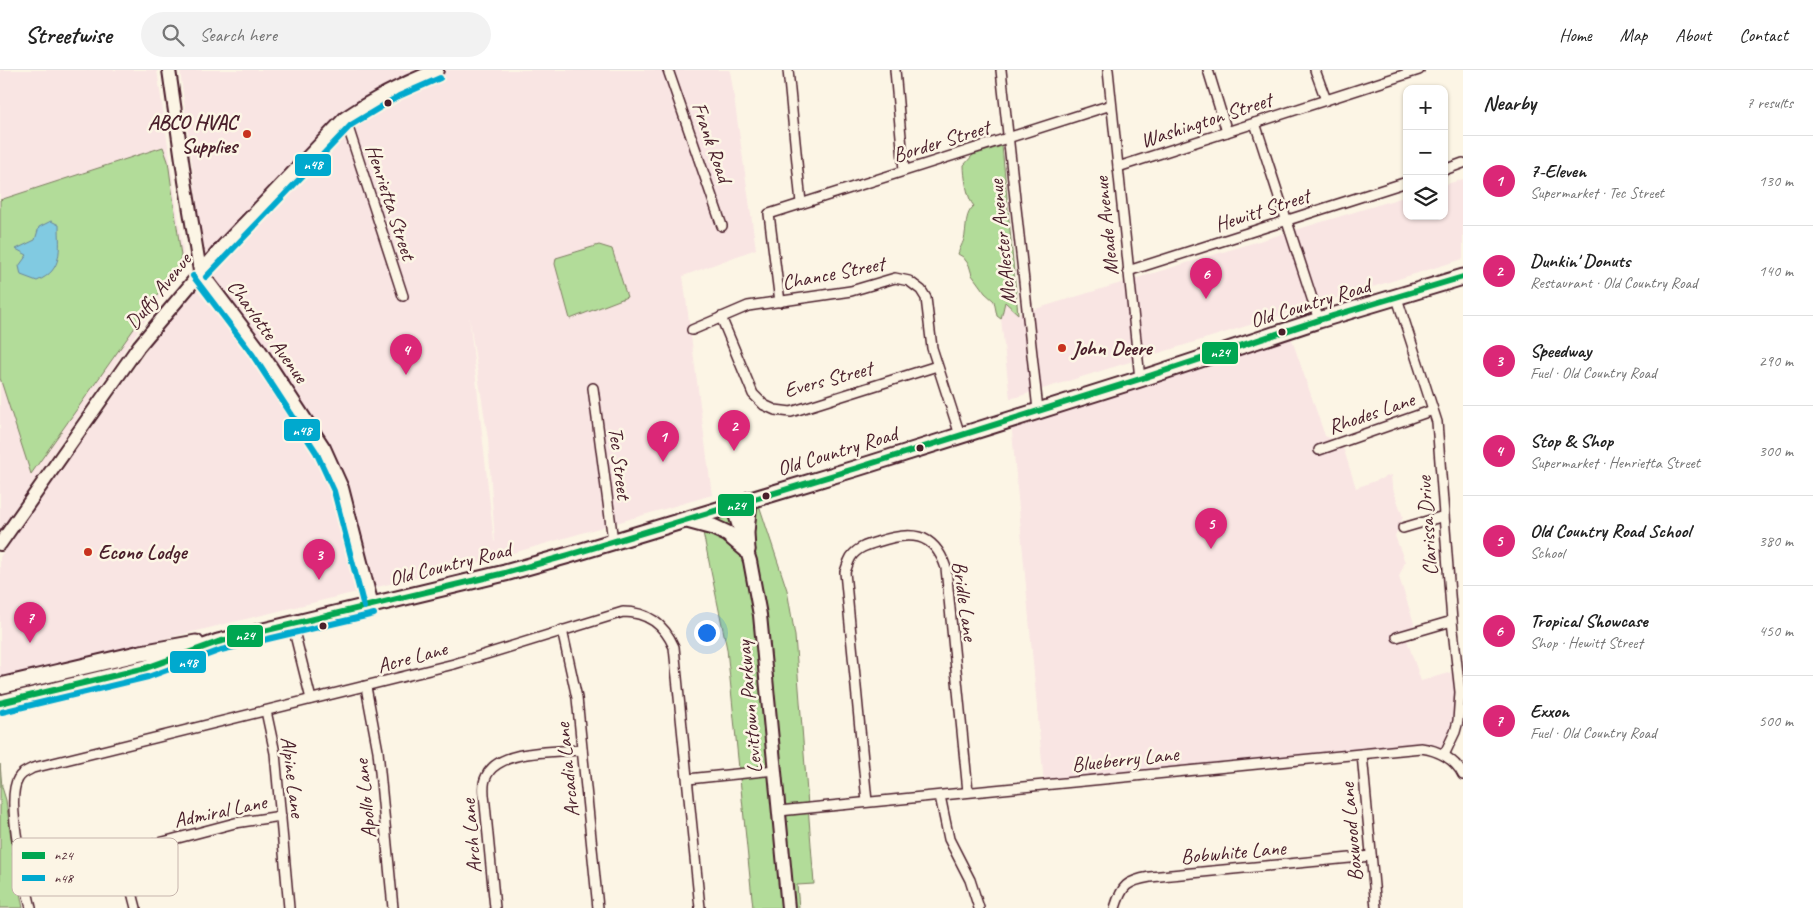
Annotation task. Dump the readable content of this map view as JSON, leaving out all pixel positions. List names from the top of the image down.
{
  "streets": {
    "main road": ["Old Country Road"],
    "street": [
      "Washington Street",
      "Border Street",
      "Frank Road",
      "Henrietta Street",
      "Hewitt Street",
      "Meade Avenue",
      "McAlester Avenue",
      "Chance Street",
      "Duffy Avenue",
      "Charlotte Avenue",
      "Evers Street",
      "Rhodes Lane",
      "Tec Street",
      "Clarissa Drive",
      "Bridle Lane",
      "Acre Lane",
      "Levittown Parkway",
      "Blueberry Lane",
      "Arcadia Lane",
      "Alpine Lane",
      "Apollo Lane",
      "Admiral Lane",
      "Boxwood Lane",
      "Arch Lane",
      "Bobwhite Lane"
    ]
  },
  "crossings": [
    ["Washington Street", "Meade Avenue"],
    ["Border Street", "Meade Avenue"],
    ["Border Street", "McAlester Avenue"],
    ["Border Street", "Chance Street"],
    ["Henrietta Street", "Duffy Avenue"],
    ["Hewitt Street", "Meade Avenue"],
    ["Meade Avenue", "Old Country Road"],
    ["McAlester Avenue", "Old Country Road"],
    ["Chance Street", "Old Country Road"],
    ["Chance Street", "Evers Street"],
    ["Duffy Avenue", "Charlotte Avenue"],
    ["Old Country Road", "Charlotte Avenue"],
    ["Old Country Road", "Tec Street"],
    ["Old Country Road", "Clarissa Drive"],
    ["Old Country Road", "Levittown Parkway"],
    ["Rhodes Lane", "Clarissa Drive"],
    ["Clarissa Drive", "Blueberry Lane"],
    ["Bridle Lane", "Blueberry Lane"],
    ["Acre Lane", "Arcadia Lane"],
    ["Acre Lane", "Alpine Lane"],
    ["Acre Lane", "Apollo Lane"],
    ["Levittown Parkway", "Blueberry Lane"],
    ["Blueberry Lane", "Boxwood Lane"],
    ["Arcadia Lane", "Arch Lane"],
    ["Alpine Lane", "Admiral Lane"],
    ["Boxwood Lane", "Bobwhite Lane"]
  ],
  "places": ["ABCO HVAC Supplies", "John Deere", "Econo Lodge"],
  "lines": ["transit line n48", "transit line n24"],
  "legend": ["n24", "n48"],
  "page": {
    "header": "Streetwise",
    "search": "Search here",
    "nav": [
      "Home",
      "Map",
      "About",
      "Contact"
    ],
    "heading": ["Nearby", "7 results"],
    "map_buttons": ["+", "−"],
    "list": [
      {
        "mark": "1",
        "name": "7-Eleven",
        "note": "Supermarket · Tec Street",
        "value": "130 m"
      },
      {
        "mark": "2",
        "name": "Dunkin' Donuts",
        "note": "Restaurant · Old Country Road",
        "value": "140 m"
      },
      {
        "mark": "3",
        "name": "Speedway",
        "note": "Fuel · Old Country Road",
        "value": "290 m"
      },
      {
        "mark": "4",
        "name": "Stop & Shop",
        "note": "Supermarket · Henrietta Street",
        "value": "300 m"
      },
      {
        "mark": "5",
        "name": "Old Country Road School",
        "note": "School",
        "value": "380 m"
      },
      {
        "mark": "6",
        "name": "Tropical Showcase",
        "note": "Shop · Hewitt Street",
        "value": "450 m"
      },
      {
        "mark": "7",
        "name": "Exxon",
        "note": "Fuel · Old Country Road",
        "value": "500 m"
      }
    ],
    "pins": [
      "6",
      "4",
      "2",
      "1",
      "5",
      "3",
      "7"
    ]
  }
}
